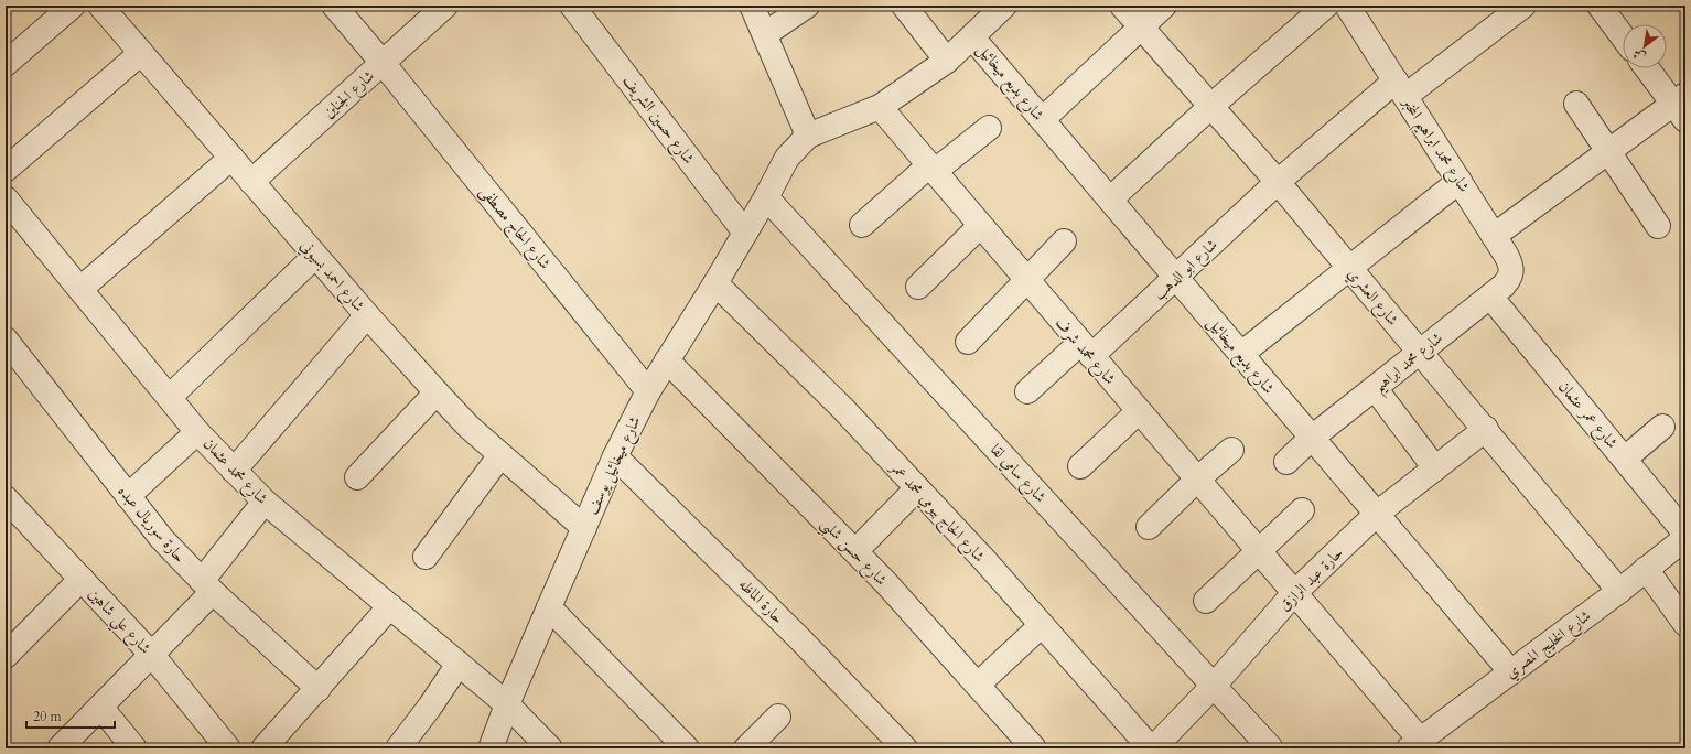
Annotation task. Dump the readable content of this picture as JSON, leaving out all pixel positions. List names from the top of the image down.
{
  "streets": {
    "street": [
      "شارع بديع ميخائيل",
      "شارع الجناين",
      "شارع حسين الشريف",
      "شارع محمد ابراهيم المخبر",
      "شارع الحاج مصطفى",
      "شارع ابو الدهب",
      "شارع احمد بسيوني",
      "شارع العشري",
      "شارع محمد شرف",
      "شارع محمد ابراهيم",
      "شارع عمر عثمان",
      "شارع ميخائيل يوسف",
      "شارع محمد عثمان",
      "شارع سامي لقا",
      "شارع الحاج بيومي محمد عمر",
      "حارة سوريال عبده",
      "شارع حسن شلبي",
      "حارة عبد الرازق",
      "حارة الماظه",
      "شارع علي شاهين",
      "شارع الخليج المصري"
    ]
  },
  "crossings": [
    ["شارع بديع ميخائيل", "شارع ابو الدهب"],
    ["شارع بديع ميخائيل", "شارع محمد ابراهيم"],
    ["شارع بديع ميخائيل", "حارة عبد الرازق"],
    ["شارع بديع ميخائيل", "شارع الخليج المصري"],
    ["شارع الجناين", "شارع الحاج مصطفى"],
    ["شارع الجناين", "شارع احمد بسيوني"],
    ["شارع حسين الشريف", "شارع ميخائيل يوسف"],
    ["شارع محمد ابراهيم المخبر", "شارع ابو الدهب"],
    ["شارع محمد ابراهيم المخبر", "شارع محمد ابراهيم"],
    ["شارع محمد ابراهيم المخبر", "شارع عمر عثمان"],
    ["شارع الحاج مصطفى", "شارع ميخائيل يوسف"],
    ["شارع ابو الدهب", "شارع العشري"],
    ["شارع ابو الدهب", "شارع محمد شرف"],
    ["شارع احمد بسيوني", "شارع ميخائيل يوسف"],
    ["شارع العشري", "شارع محمد ابراهيم"],
    ["شارع العشري", "حارة عبد الرازق"],
    ["شارع العشري", "شارع الخليج المصري"],
    ["شارع محمد شرف", "حارة عبد الرازق"],
    ["شارع محمد شرف", "شارع الخليج المصري"],
    ["شارع محمد ابراهيم", "شارع عمر عثمان"],
    ["شارع ميخائيل يوسف", "شارع محمد عثمان"],
    ["شارع ميخائيل يوسف", "شارع سامي لقا"],
    ["شارع ميخائيل يوسف", "شارع الحاج بيومي محمد عمر"],
    ["شارع ميخائيل يوسف", "شارع حسن شلبي"],
    ["شارع ميخائيل يوسف", "حارة الماظه"],
    ["شارع سامي لقا", "حارة عبد الرازق"],
    ["شارع الحاج بيومي محمد عمر", "حارة عبد الرازق"]
  ],
  "scale_bar": "20 m",
  "north": "bottom left"
}
